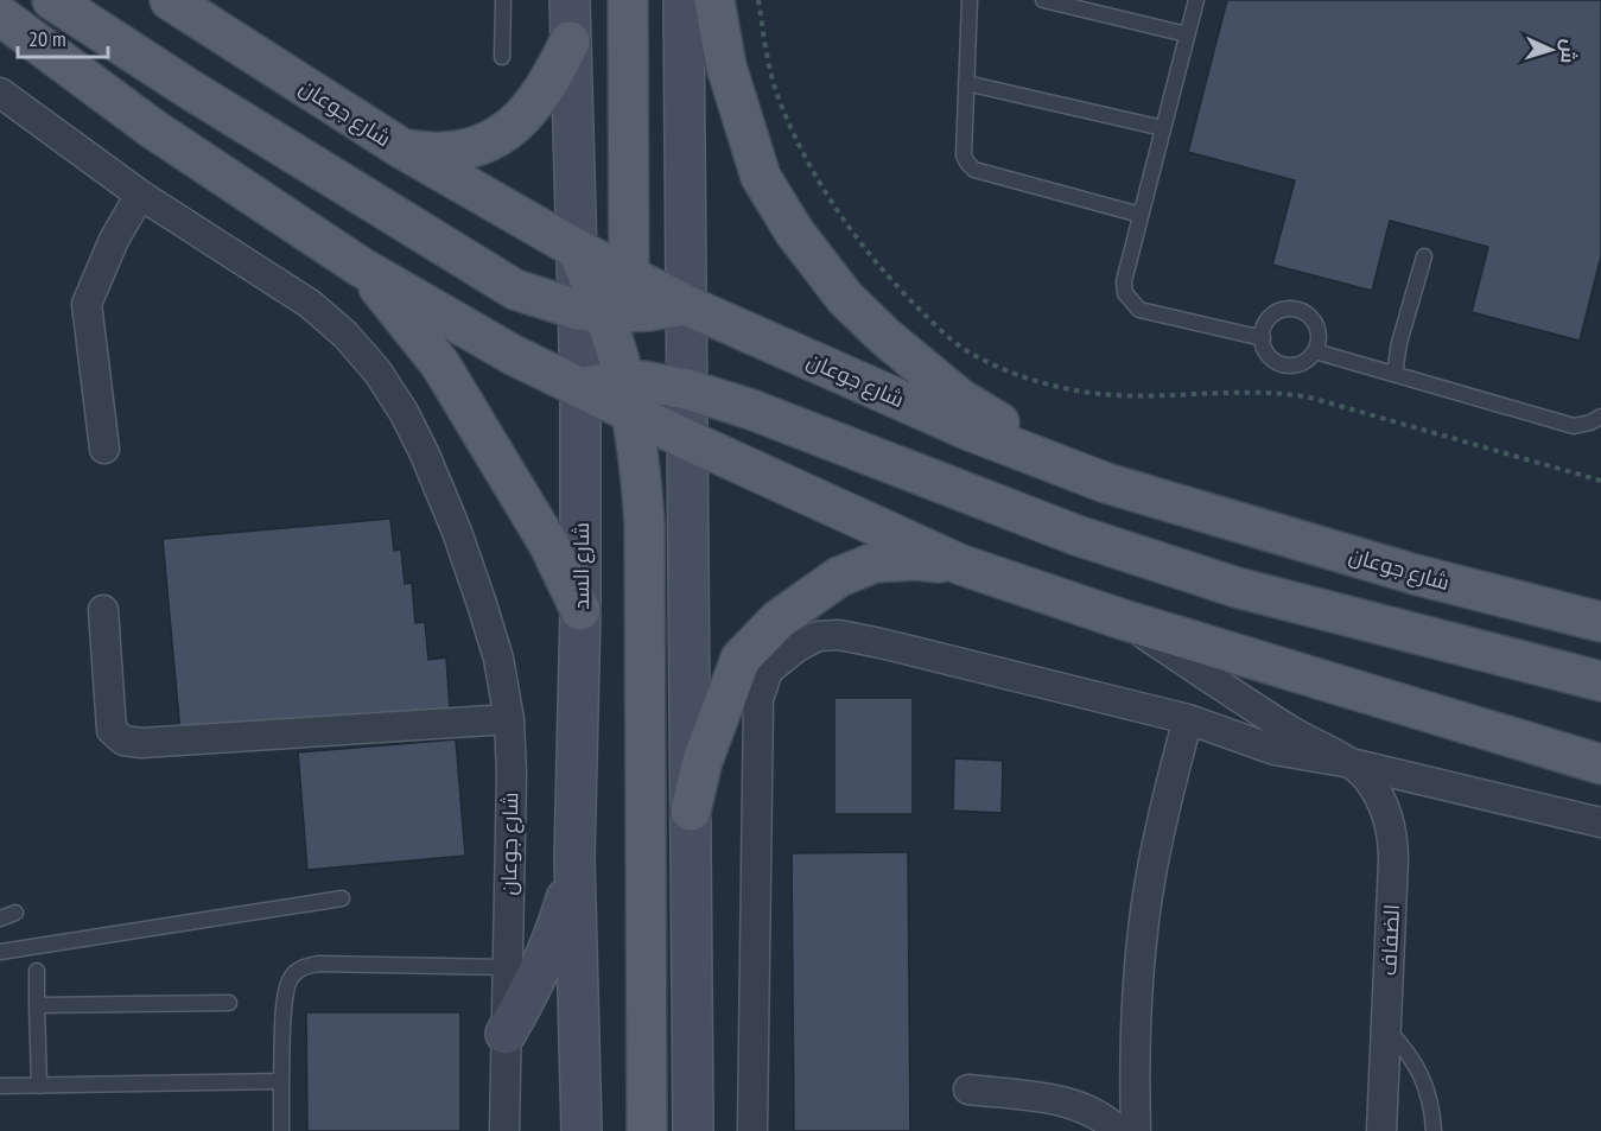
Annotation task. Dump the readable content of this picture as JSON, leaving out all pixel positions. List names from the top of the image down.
{
  "streets": {
    "main road": ["شارع جوعان", "شارع السد"],
    "street": ["الضفاف"]
  },
  "crossings": [
    ["شارع جوعان", "شارع السد"]
  ],
  "scale_bar": "20 m",
  "north": "right"
}
